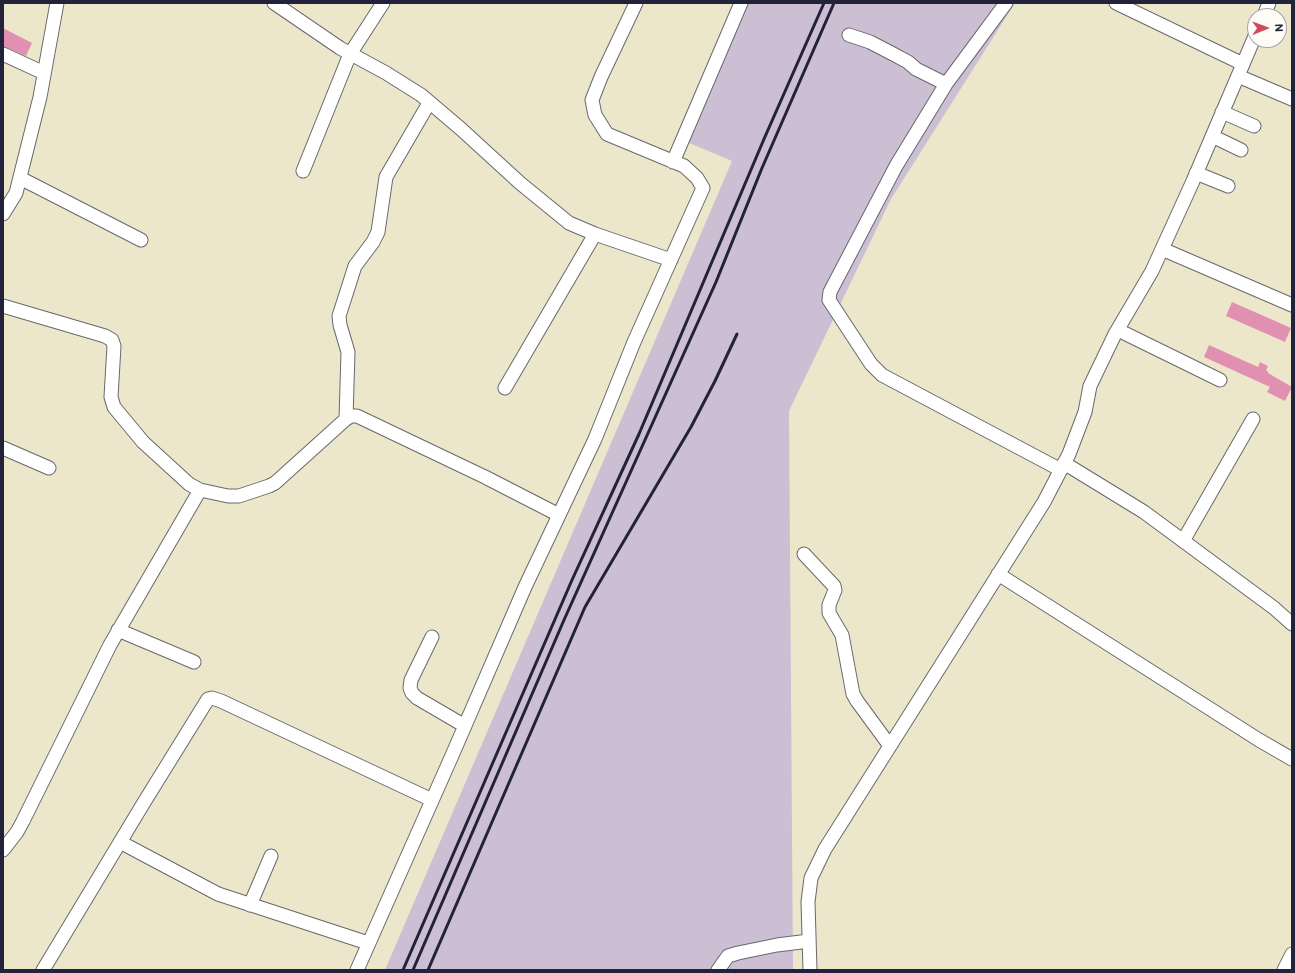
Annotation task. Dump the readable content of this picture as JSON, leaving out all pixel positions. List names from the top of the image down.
{
  "north": "right"
}
